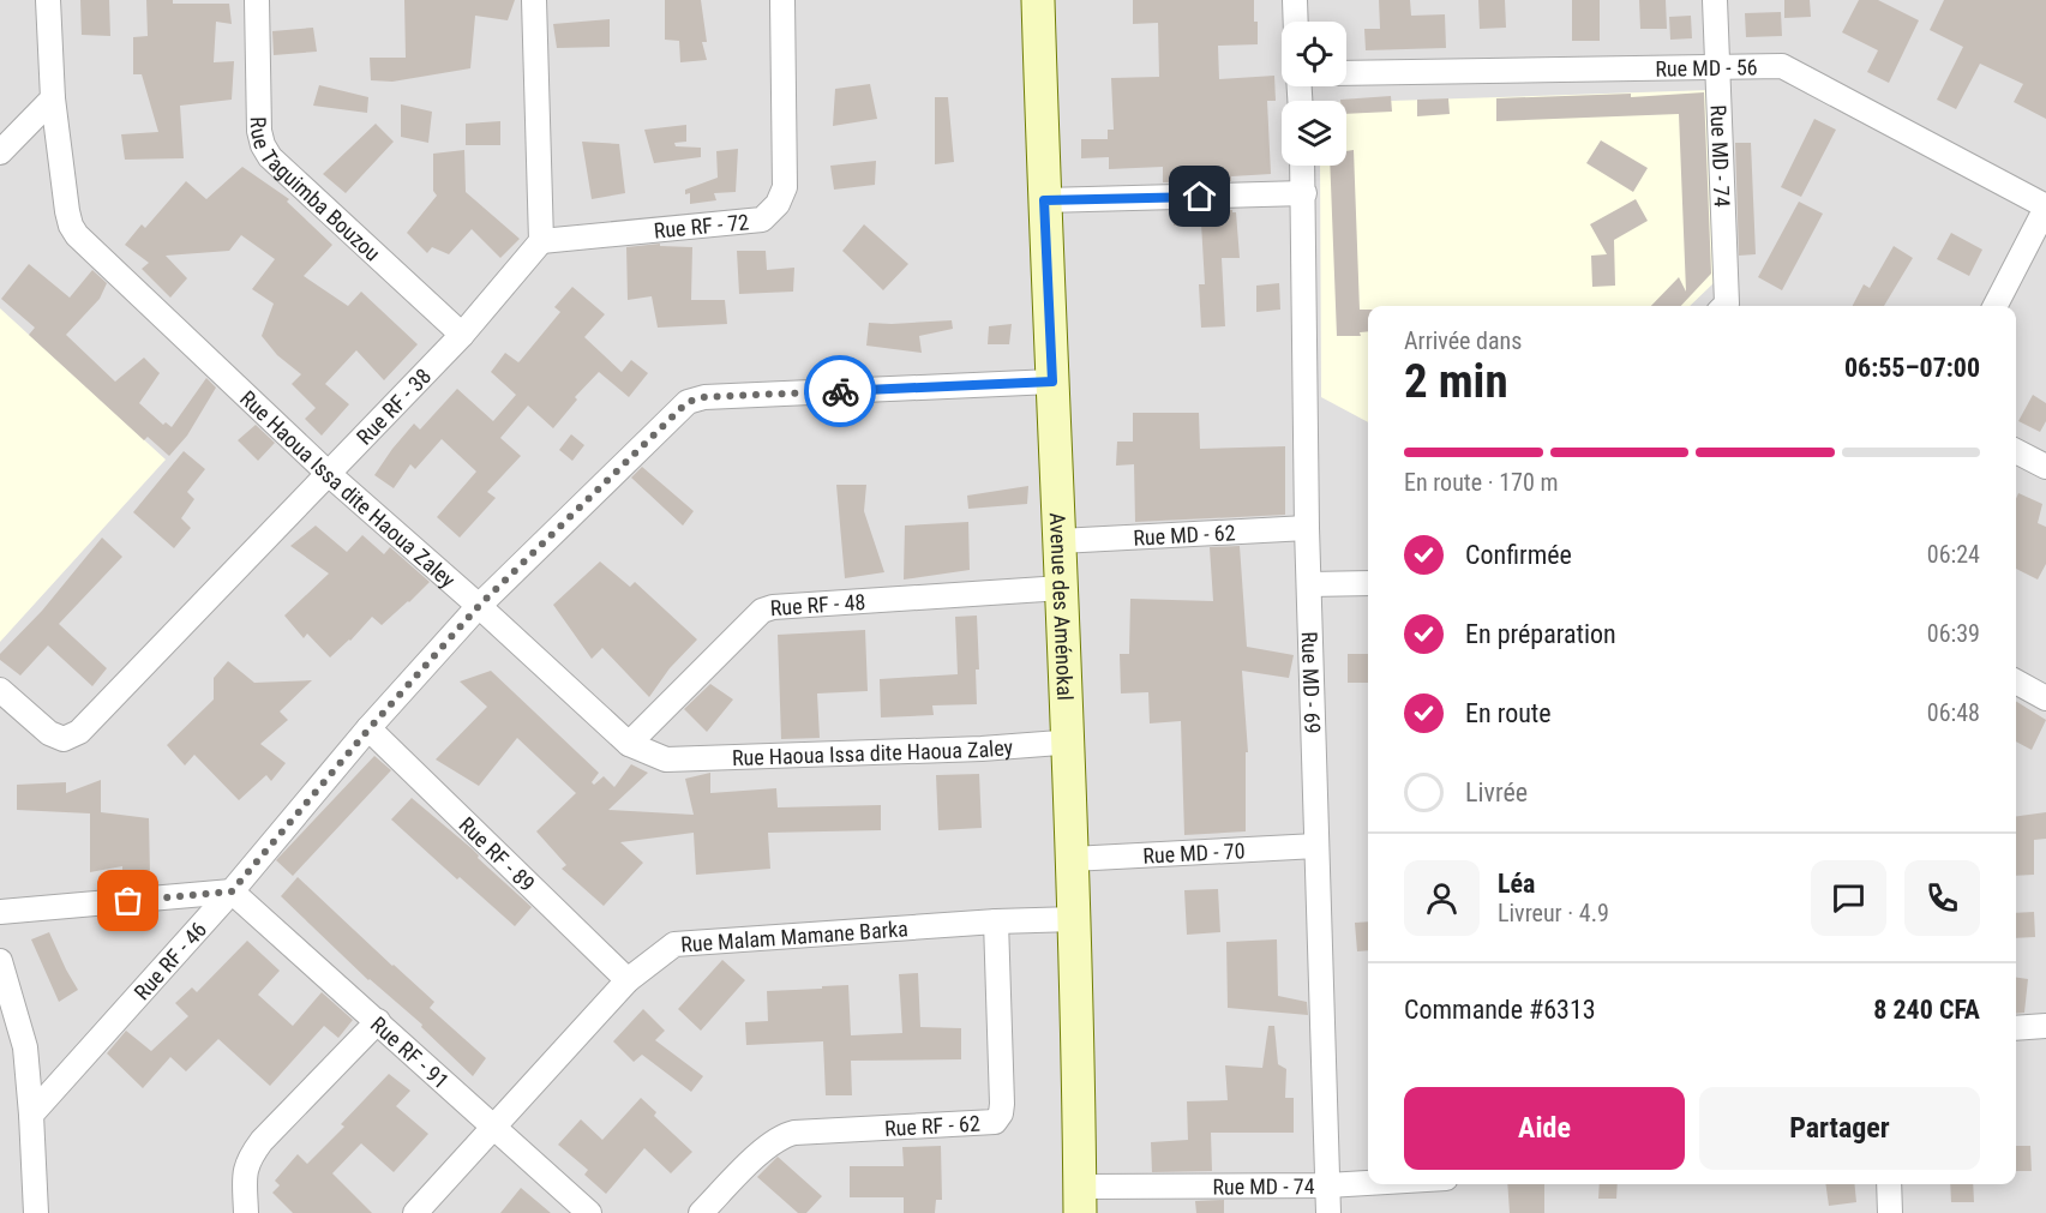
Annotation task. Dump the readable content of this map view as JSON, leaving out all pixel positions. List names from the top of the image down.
{
  "streets": {
    "main road": ["Avenue des Aménokal"],
    "street": [
      "Rue MD - 56",
      "Rue MD - 74",
      "Rue Taguimba Bouzou",
      "Rue RF - 72",
      "Rue RF - 38",
      "Rue Haoua Issa dite Haoua Zaley",
      "Rue MD - 62",
      "Rue RF - 48",
      "Rue MD - 69",
      "Rue MD - 70",
      "Rue RF - 89",
      "Rue Malam Mamane Barka",
      "Rue RF - 46",
      "Rue RF - 91",
      "Rue RF - 62"
    ]
  },
  "crossings": [
    ["Rue MD - 56", "Rue MD - 74"],
    ["Rue MD - 74", "Avenue des Aménokal"],
    ["Rue MD - 74", "Rue MD - 69"],
    ["Rue Taguimba Bouzou", "Rue RF - 38"],
    ["Rue RF - 72", "Rue RF - 38"],
    ["Rue RF - 38", "Rue Haoua Issa dite Haoua Zaley"],
    ["Rue Haoua Issa dite Haoua Zaley", "Rue RF - 48"],
    ["Rue Haoua Issa dite Haoua Zaley", "Rue RF - 46"],
    ["Rue MD - 62", "Avenue des Aménokal"],
    ["Rue MD - 62", "Rue MD - 69"],
    ["Rue RF - 48", "Avenue des Aménokal"],
    ["Avenue des Aménokal", "Rue MD - 70"],
    ["Avenue des Aménokal", "Rue Malam Mamane Barka"],
    ["Avenue des Aménokal", "Rue RF - 46"],
    ["Rue MD - 69", "Rue MD - 70"],
    ["Rue RF - 89", "Rue Malam Mamane Barka"],
    ["Rue RF - 89", "Rue RF - 46"],
    ["Rue Malam Mamane Barka", "Rue RF - 91"],
    ["Rue Malam Mamane Barka", "Rue RF - 62"],
    ["Rue RF - 46", "Rue RF - 91"]
  ],
  "page": {
    "heading": ["2 min", "Arrivée dans", "06:55–07:00"],
    "panel": [
      "Léa",
      "Livreur · 4.9",
      "Commande #6313",
      "8 240 CFA"
    ],
    "bar": "En route · 170 m",
    "list": [
      ["Confirmée", "06:24"],
      ["En préparation", "06:39"],
      ["En route", "06:48"],
      "Livrée"
    ],
    "buttons": ["Aide", "Partager"]
  }
}
